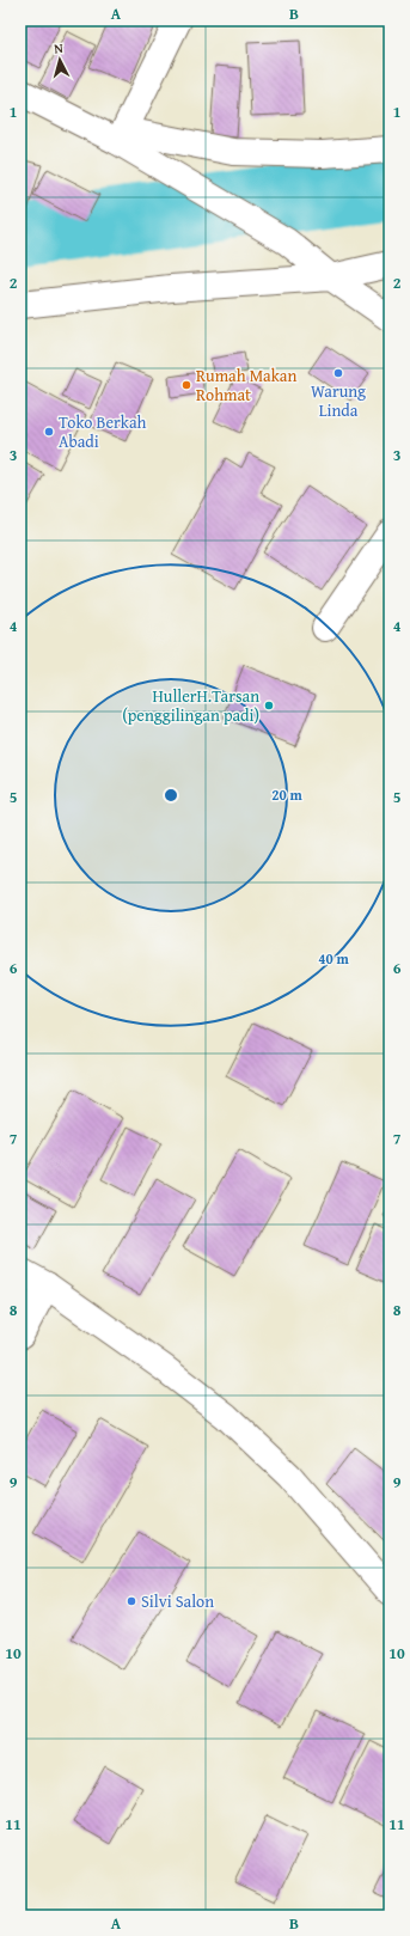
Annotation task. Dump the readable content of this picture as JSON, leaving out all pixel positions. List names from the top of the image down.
{
  "places": [
    "Warung Linda",
    "Rumah Makan Rohmat",
    "Toko Berkah Abadi",
    "HullerH.Tarsan (penggilingan padi)",
    "Silvi Salon"
  ],
  "north": "top",
  "grid": {
    "columns": ["A", "B"],
    "rows": [
      "1",
      "2",
      "3",
      "4",
      "5",
      "6",
      "7",
      "8",
      "9",
      "10",
      "11"
    ]
  },
  "rings": ["20 m", "40 m"]
}
